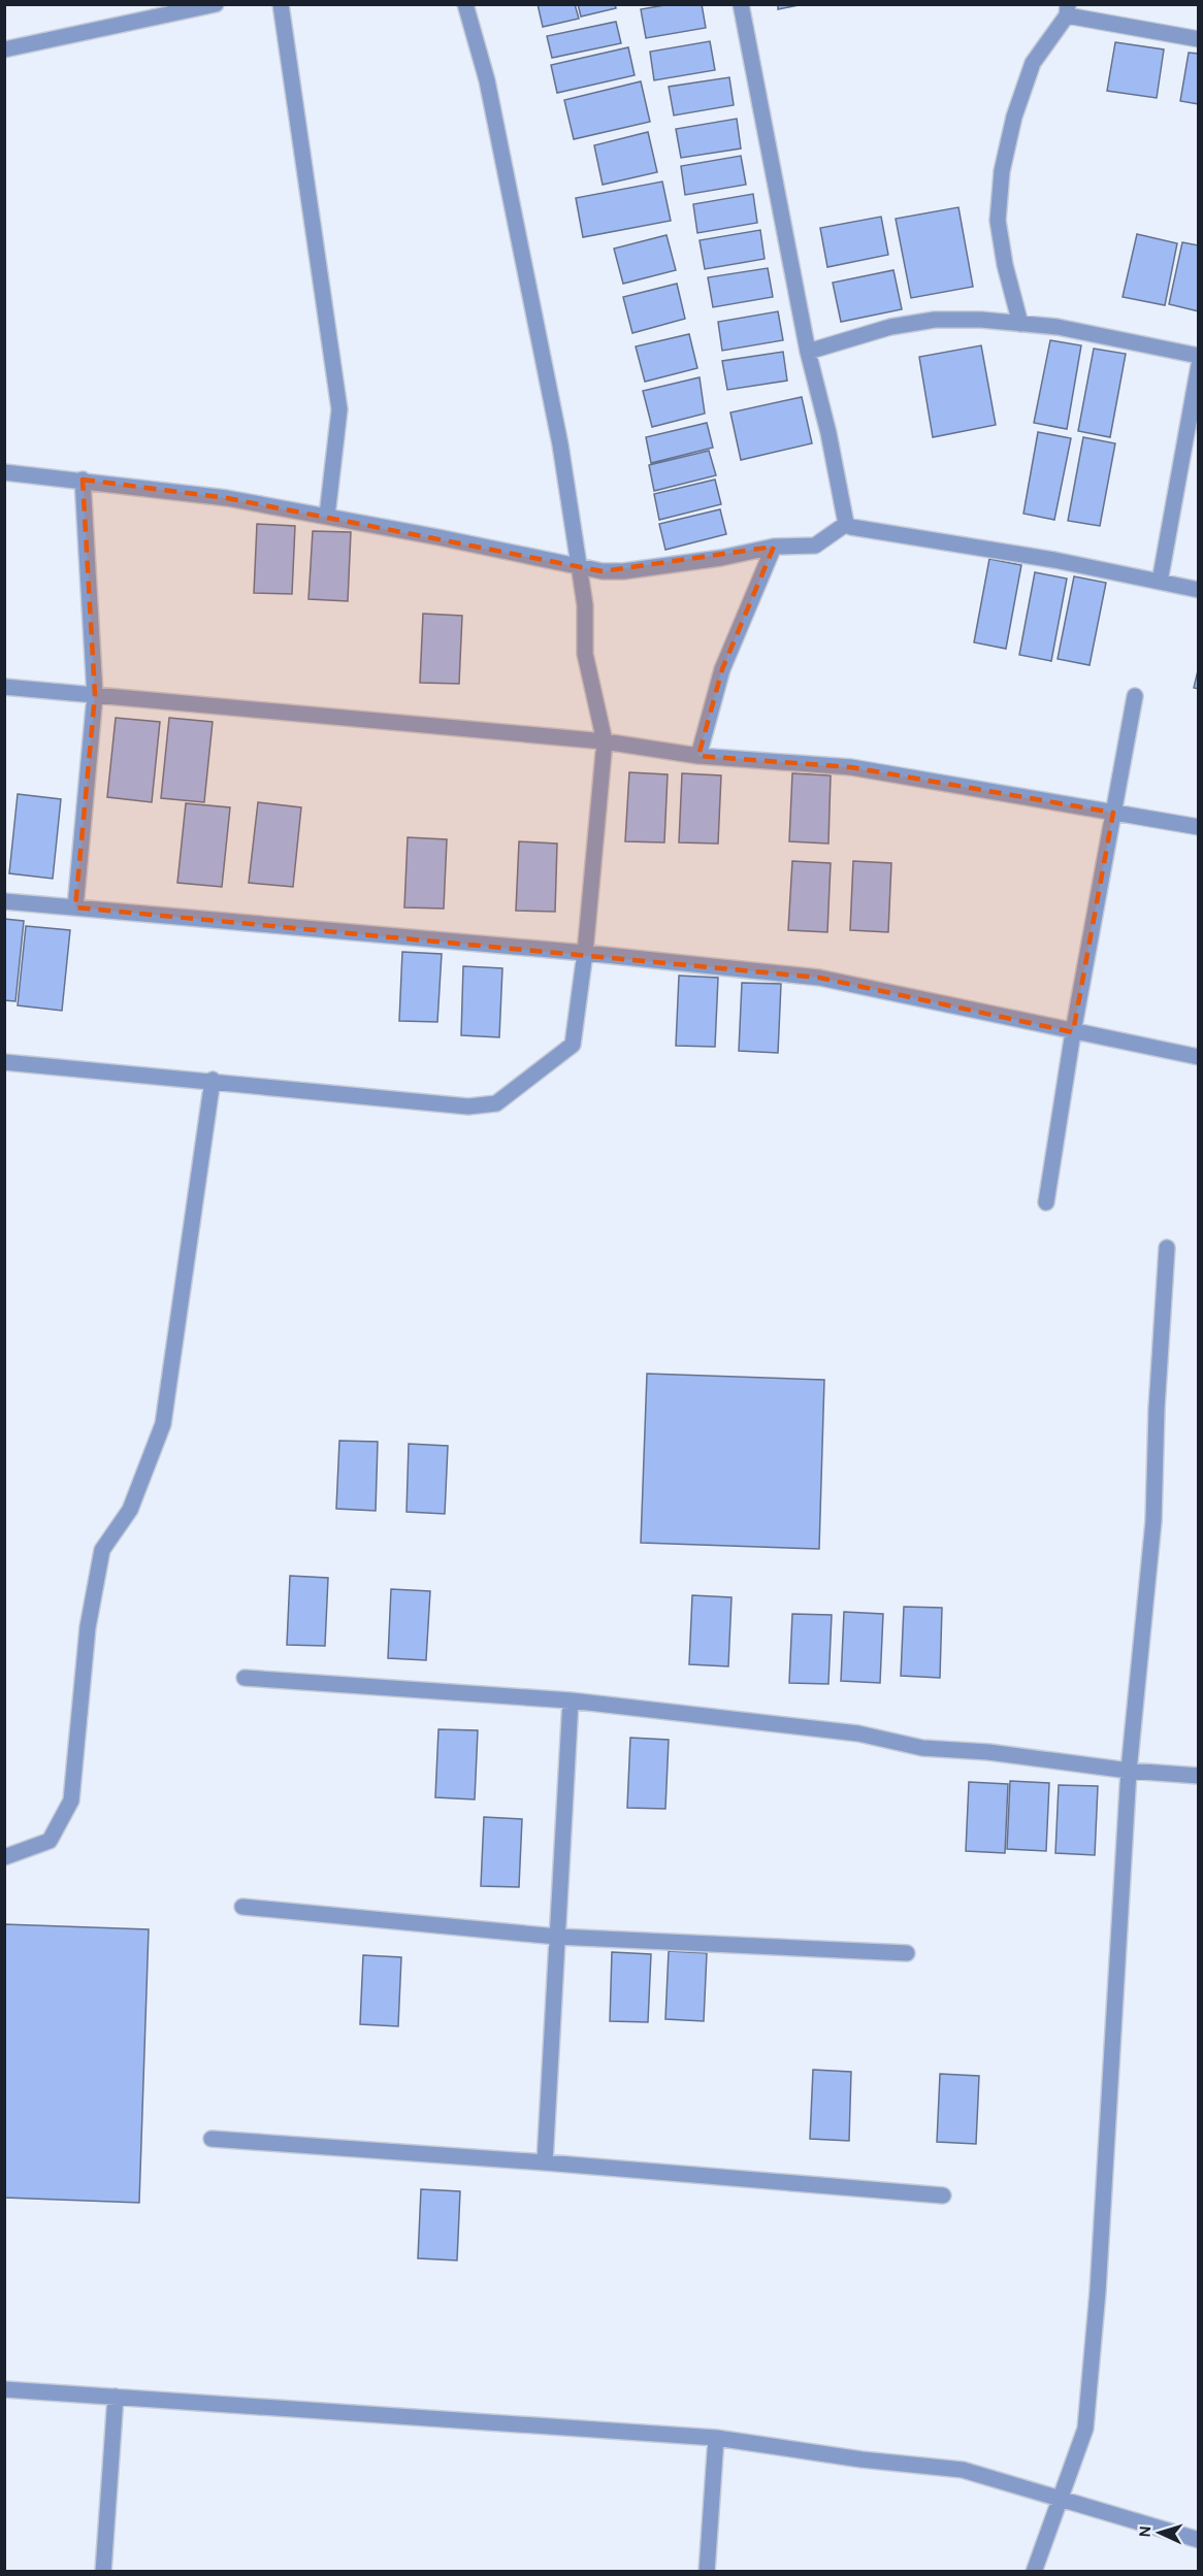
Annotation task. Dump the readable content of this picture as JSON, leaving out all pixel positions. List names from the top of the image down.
{
  "north": "left"
}
